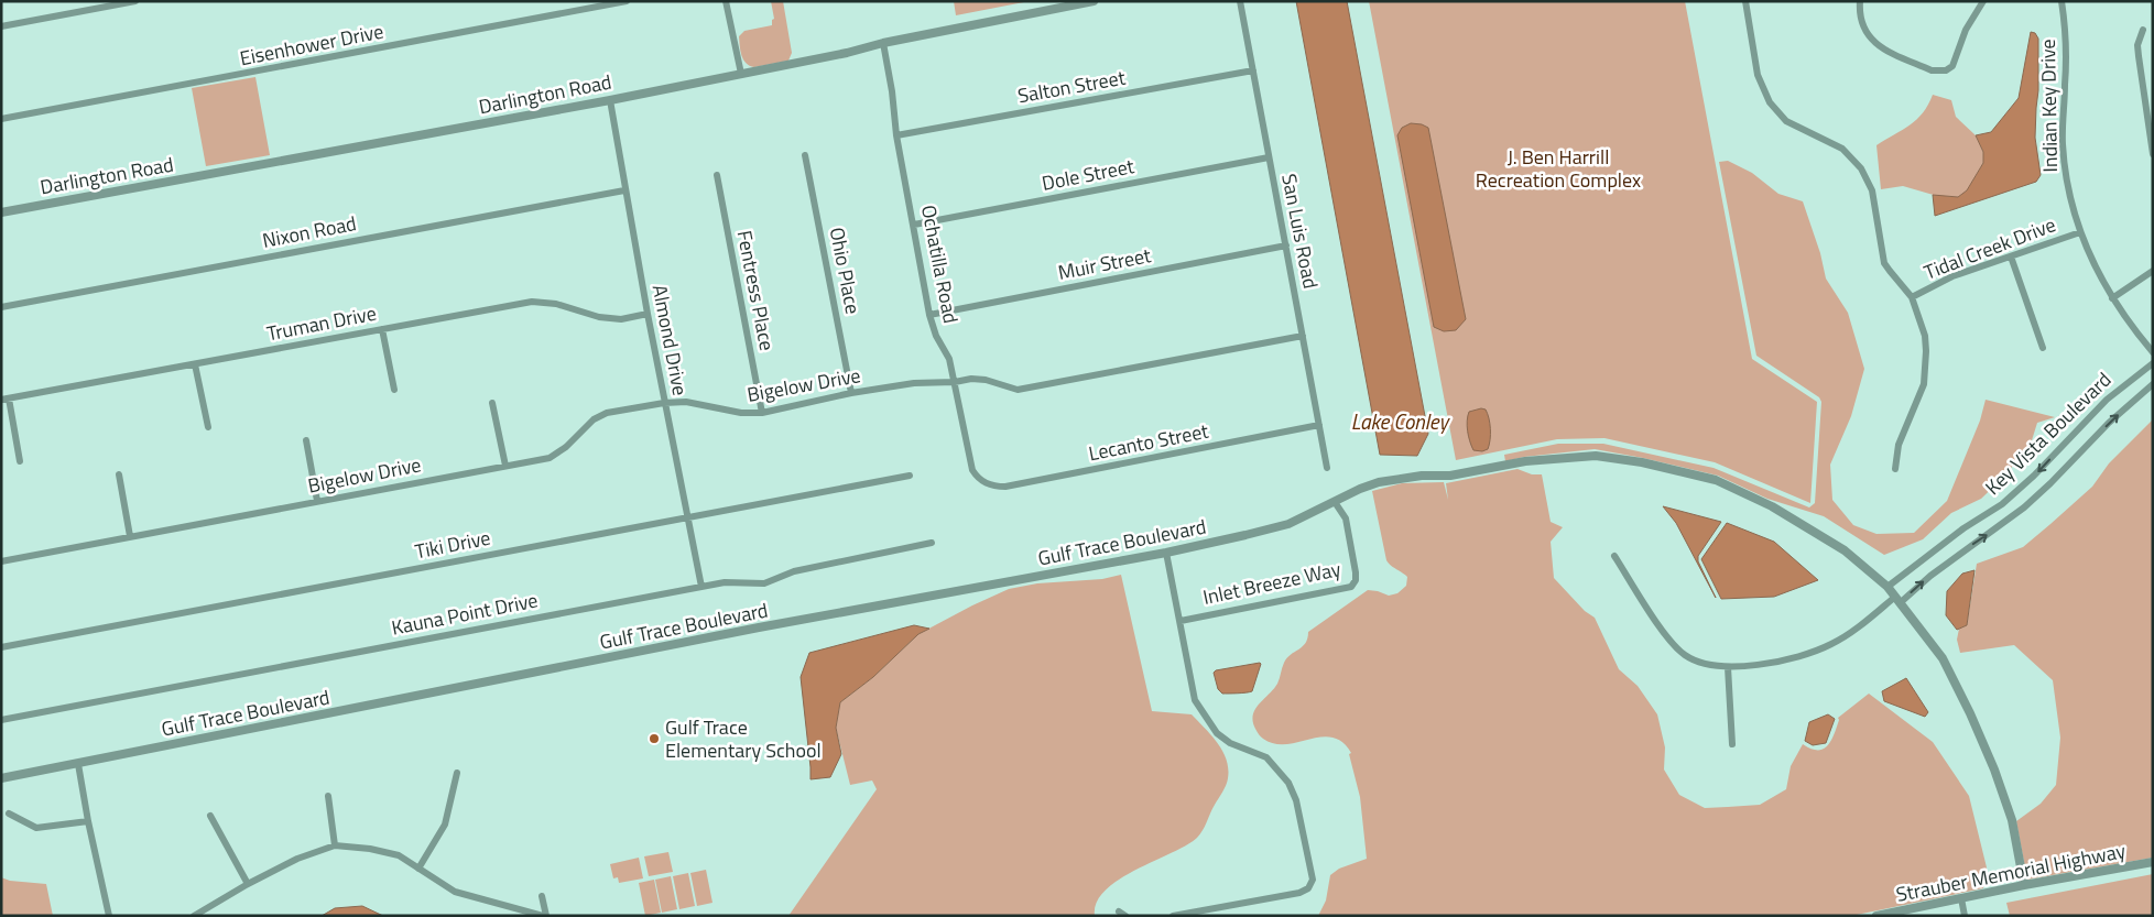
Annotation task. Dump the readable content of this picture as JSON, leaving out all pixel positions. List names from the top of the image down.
{
  "streets": {
    "street": [
      "Eisenhower Drive",
      "Salton Street",
      "Darlington Road",
      "Indian Key Drive",
      "Dole Street",
      "San Luis Road",
      "Nixon Road",
      "Tidal Creek Drive",
      "Ochatilla Road",
      "Muir Street",
      "Ohio Place",
      "Fentress Place",
      "Truman Drive",
      "Almond Drive",
      "Bigelow Drive",
      "Key Vista Boulevard",
      "Lecanto Street",
      "Gulf Trace Boulevard",
      "Tiki Drive",
      "Inlet Breeze Way",
      "Kauna Point Drive",
      "Strauber Memorial Highway"
    ]
  },
  "crossings": [
    ["Salton Street", "San Luis Road"],
    ["Salton Street", "Ochatilla Road"],
    ["Darlington Road", "Ochatilla Road"],
    ["Darlington Road", "Almond Drive"],
    ["Indian Key Drive", "Tidal Creek Drive"],
    ["Dole Street", "San Luis Road"],
    ["Dole Street", "Ochatilla Road"],
    ["San Luis Road", "Muir Street"],
    ["San Luis Road", "Bigelow Drive"],
    ["San Luis Road", "Lecanto Street"],
    ["Nixon Road", "Almond Drive"],
    ["Ochatilla Road", "Muir Street"],
    ["Ochatilla Road", "Bigelow Drive"],
    ["Ochatilla Road", "Lecanto Street"],
    ["Ohio Place", "Bigelow Drive"],
    ["Fentress Place", "Bigelow Drive"],
    ["Truman Drive", "Almond Drive"],
    ["Almond Drive", "Bigelow Drive"],
    ["Almond Drive", "Tiki Drive"],
    ["Almond Drive", "Kauna Point Drive"],
    ["Key Vista Boulevard", "Gulf Trace Boulevard"],
    ["Gulf Trace Boulevard", "Inlet Breeze Way"],
    ["Gulf Trace Boulevard", "Strauber Memorial Highway"]
  ],
  "water": ["Lake Conley"],
  "parks": ["J. Ben Harrill Recreation Complex"],
  "places": ["Gulf Trace Elementary School"]
}
